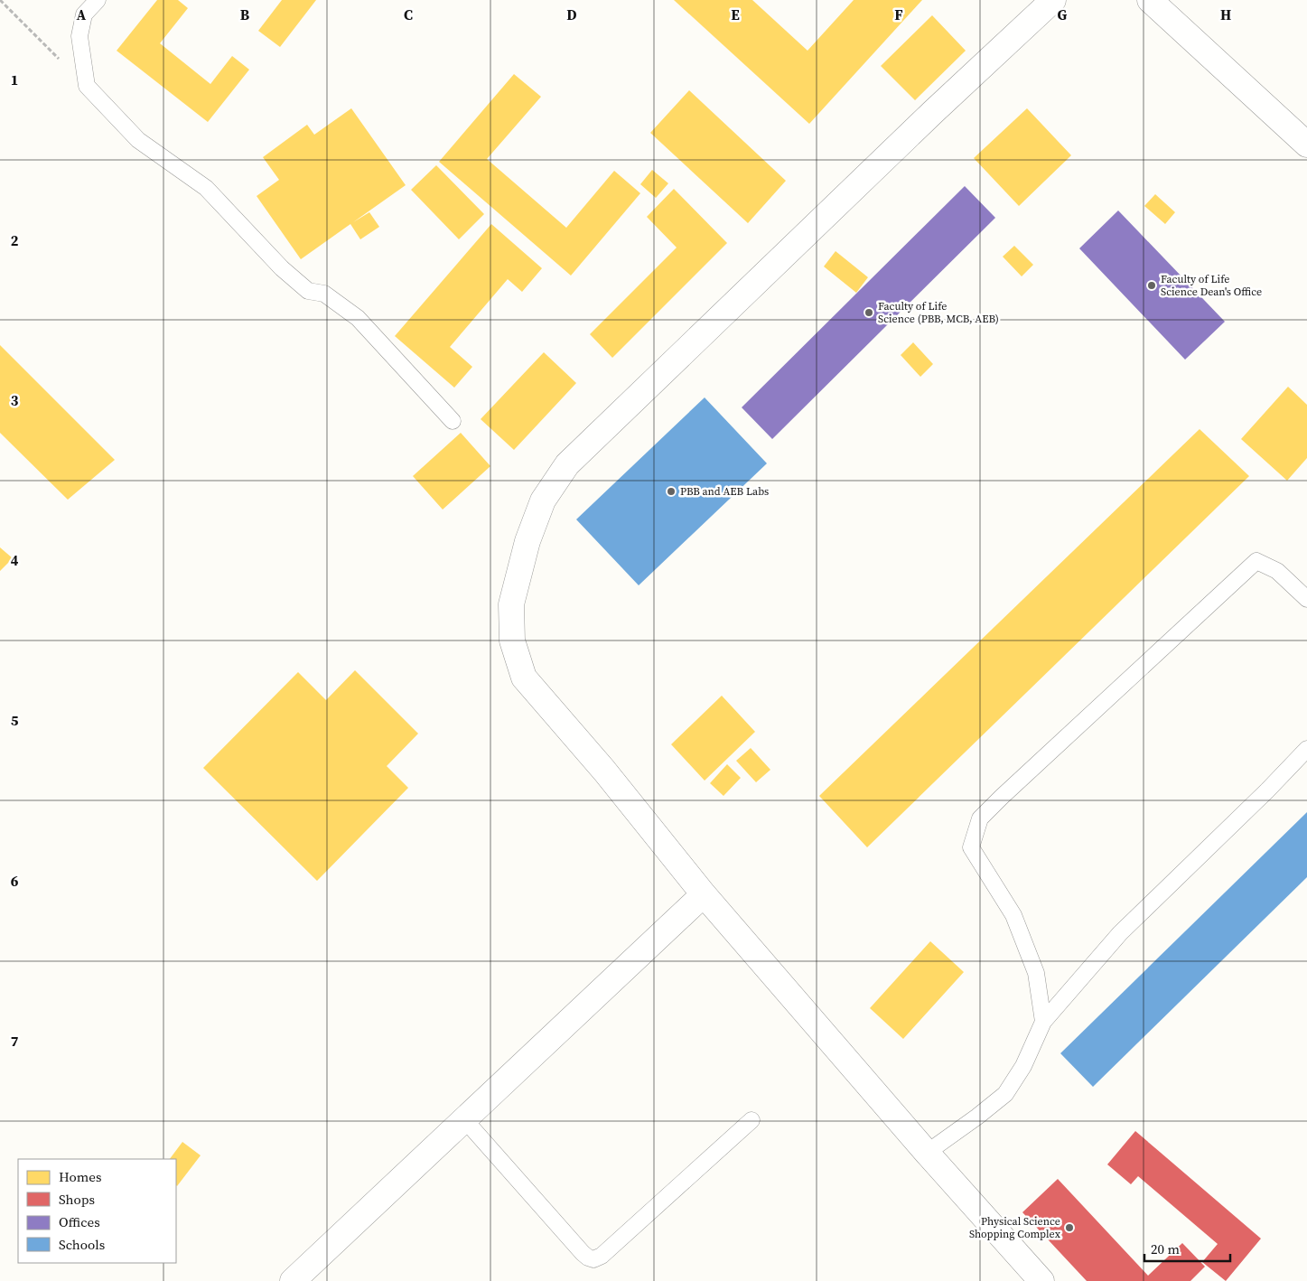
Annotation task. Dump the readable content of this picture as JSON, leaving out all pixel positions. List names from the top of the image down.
{
  "places": [
    "Faculty of Life Science Dean's Office",
    "Faculty of Life Science (PBB, MCB, AEB)",
    "PBB and AEB Labs",
    "Physical Science Shopping Complex"
  ],
  "legend": [
    "Homes",
    "Shops",
    "Offices",
    "Schools"
  ],
  "scale_bar": "20 m",
  "grid": {
    "columns": [
      "A",
      "B",
      "C",
      "D",
      "E",
      "F",
      "G",
      "H"
    ],
    "rows": [
      "1",
      "2",
      "3",
      "4",
      "5",
      "6",
      "7"
    ]
  }
}
